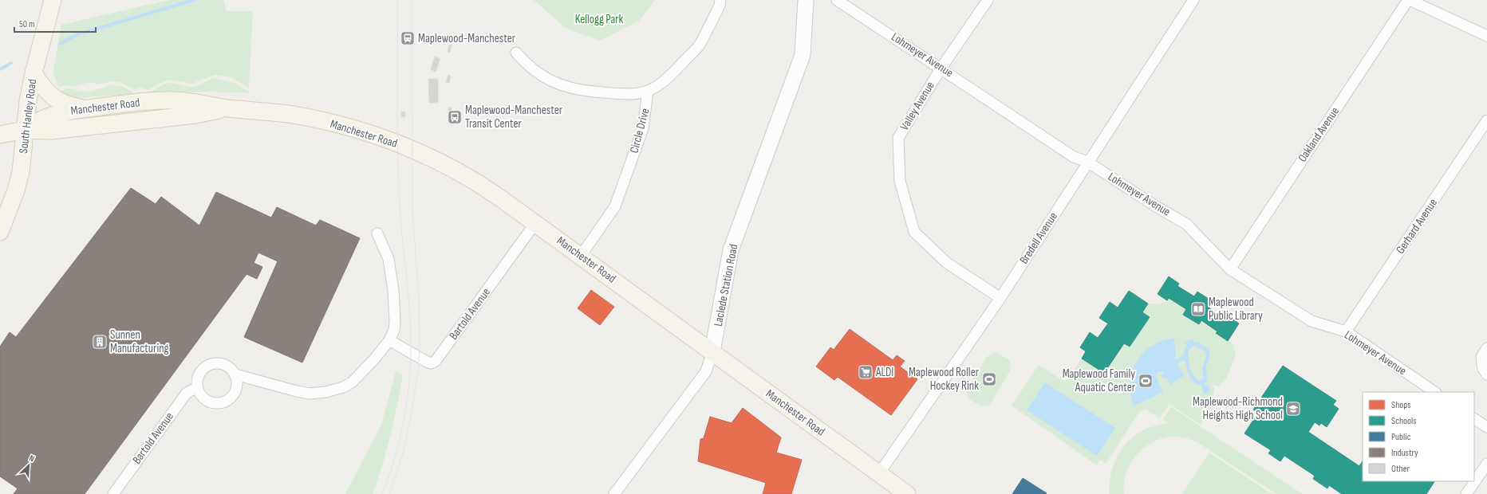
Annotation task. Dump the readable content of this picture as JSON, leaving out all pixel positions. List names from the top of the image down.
{
  "streets": {
    "main road": ["Manchester Road", "South Hanley Road"],
    "street": [
      "Lohmeyer Avenue",
      "Valley Avenue",
      "Circle Drive",
      "Oakland Avenue",
      "Gerhard Avenue",
      "Bredell Avenue",
      "Laclede Station Road",
      "Bartold Avenue"
    ]
  },
  "crossings": [
    ["Lohmeyer Avenue", "Valley Avenue"],
    ["Lohmeyer Avenue", "Oakland Avenue"],
    ["Lohmeyer Avenue", "Gerhard Avenue"],
    ["Lohmeyer Avenue", "Bredell Avenue"],
    ["Valley Avenue", "Bredell Avenue"],
    ["Manchester Road", "South Hanley Road"],
    ["Manchester Road", "Circle Drive"],
    ["Manchester Road", "Bredell Avenue"],
    ["Manchester Road", "Laclede Station Road"],
    ["Manchester Road", "Bartold Avenue"]
  ],
  "parks": ["Kellogg Park"],
  "places": {
    "station": ["Maplewood-Manchester"],
    "bus stop": ["Maplewood-Manchester Transit Center"],
    "library": ["Maplewood Public Library"],
    "building": ["Sunnen Manufacturing"],
    "supermarket": ["ALDI"],
    "sports": ["Maplewood Roller Hockey Rink", "Maplewood Family Aquatic Center"],
    "school or university": ["Maplewood-Richmond Heights High School"]
  },
  "legend": [
    "Shops",
    "Schools",
    "Public",
    "Industry",
    "Other"
  ],
  "scale_bar": "50 m",
  "north": "top right"
}
